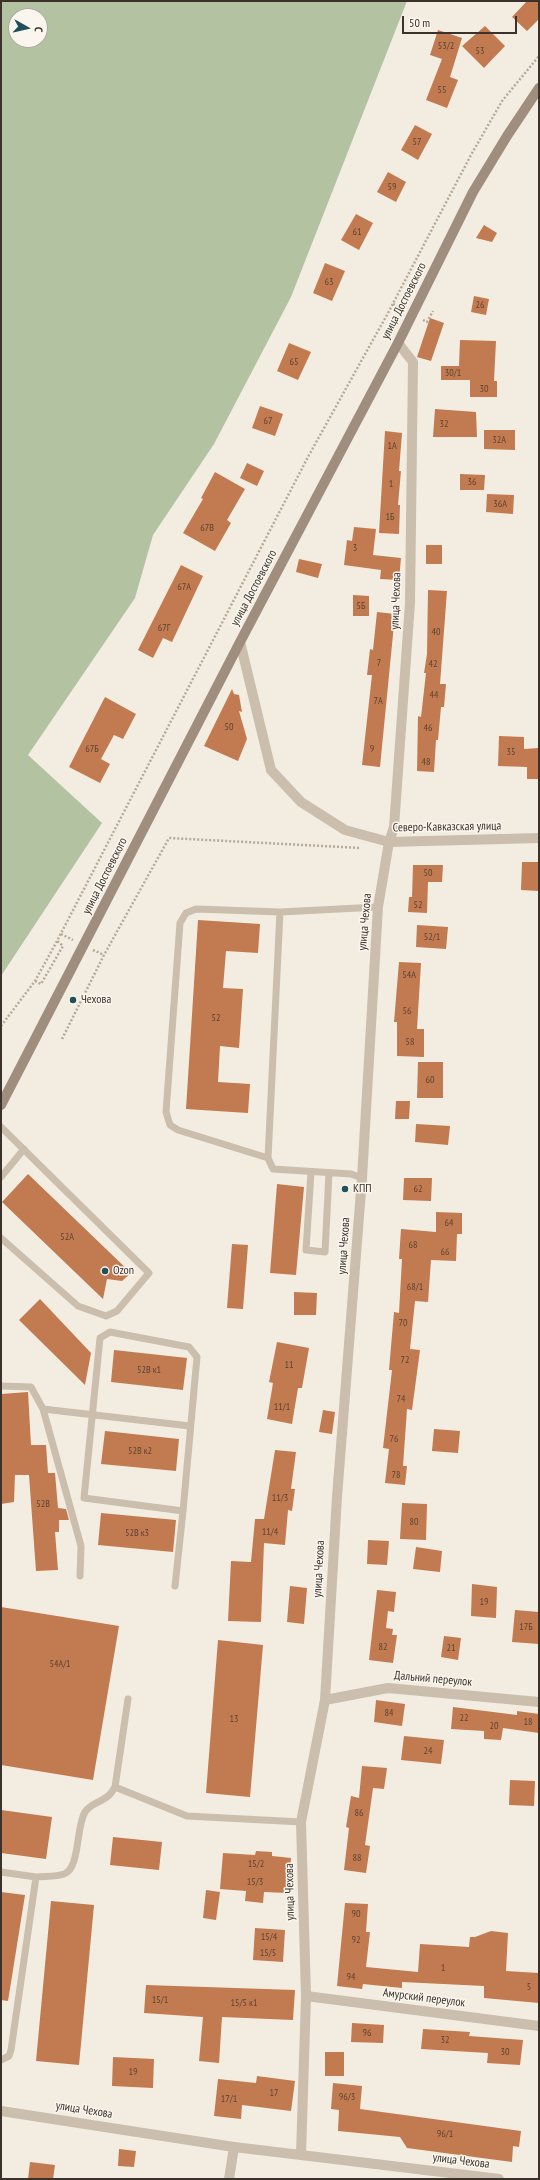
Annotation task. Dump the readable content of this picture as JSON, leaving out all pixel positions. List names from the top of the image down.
{
  "streets": {
    "main road": ["улица Достоевского"],
    "street": [
      "улица Чехова",
      "Северо-Кавказская улица",
      "Дальний переулок",
      "Амурский переулок"
    ]
  },
  "crossings": [
    ["улица Достоевского", "улица Чехова"],
    ["улица Достоевского", "Северо-Кавказская улица"],
    ["улица Чехова", "Северо-Кавказская улица"],
    ["улица Чехова", "Дальний переулок"],
    ["улица Чехова", "Амурский переулок"]
  ],
  "places": ["Чехова", "КПП", "Ozon"],
  "house_numbers": [
    "53/2",
    "53",
    "55",
    "57",
    "59",
    "61",
    "63",
    "26",
    "65",
    "30/1",
    "30",
    "67",
    "32",
    "32А",
    "1А",
    "36",
    "1",
    "36А",
    "1Б",
    "67В",
    "3",
    "67А",
    "5Б",
    "67Г",
    "40",
    "7",
    "42",
    "44",
    "7А",
    "50",
    "46",
    "67Б",
    "9",
    "35",
    "48",
    "50",
    "52",
    "52/1",
    "54А",
    "56",
    "52",
    "58",
    "60",
    "62",
    "64",
    "52А",
    "68",
    "66",
    "68/1",
    "70",
    "72",
    "11",
    "52В к1",
    "74",
    "11/1",
    "76",
    "52В к2",
    "78",
    "11/3",
    "52В",
    "80",
    "11/4",
    "52В к3",
    "19",
    "17Б",
    "82",
    "21",
    "54А/1",
    "84",
    "22",
    "13",
    "18",
    "20",
    "24",
    "86",
    "88",
    "15/2",
    "15/3",
    "90",
    "15/4",
    "92",
    "15/5",
    "1",
    "94",
    "5",
    "15/1",
    "15/5 к1",
    "96",
    "32",
    "30",
    "19",
    "17",
    "96/3",
    "17/1",
    "96/1"
  ],
  "scale_bar": "50 m",
  "north": "right"
}
